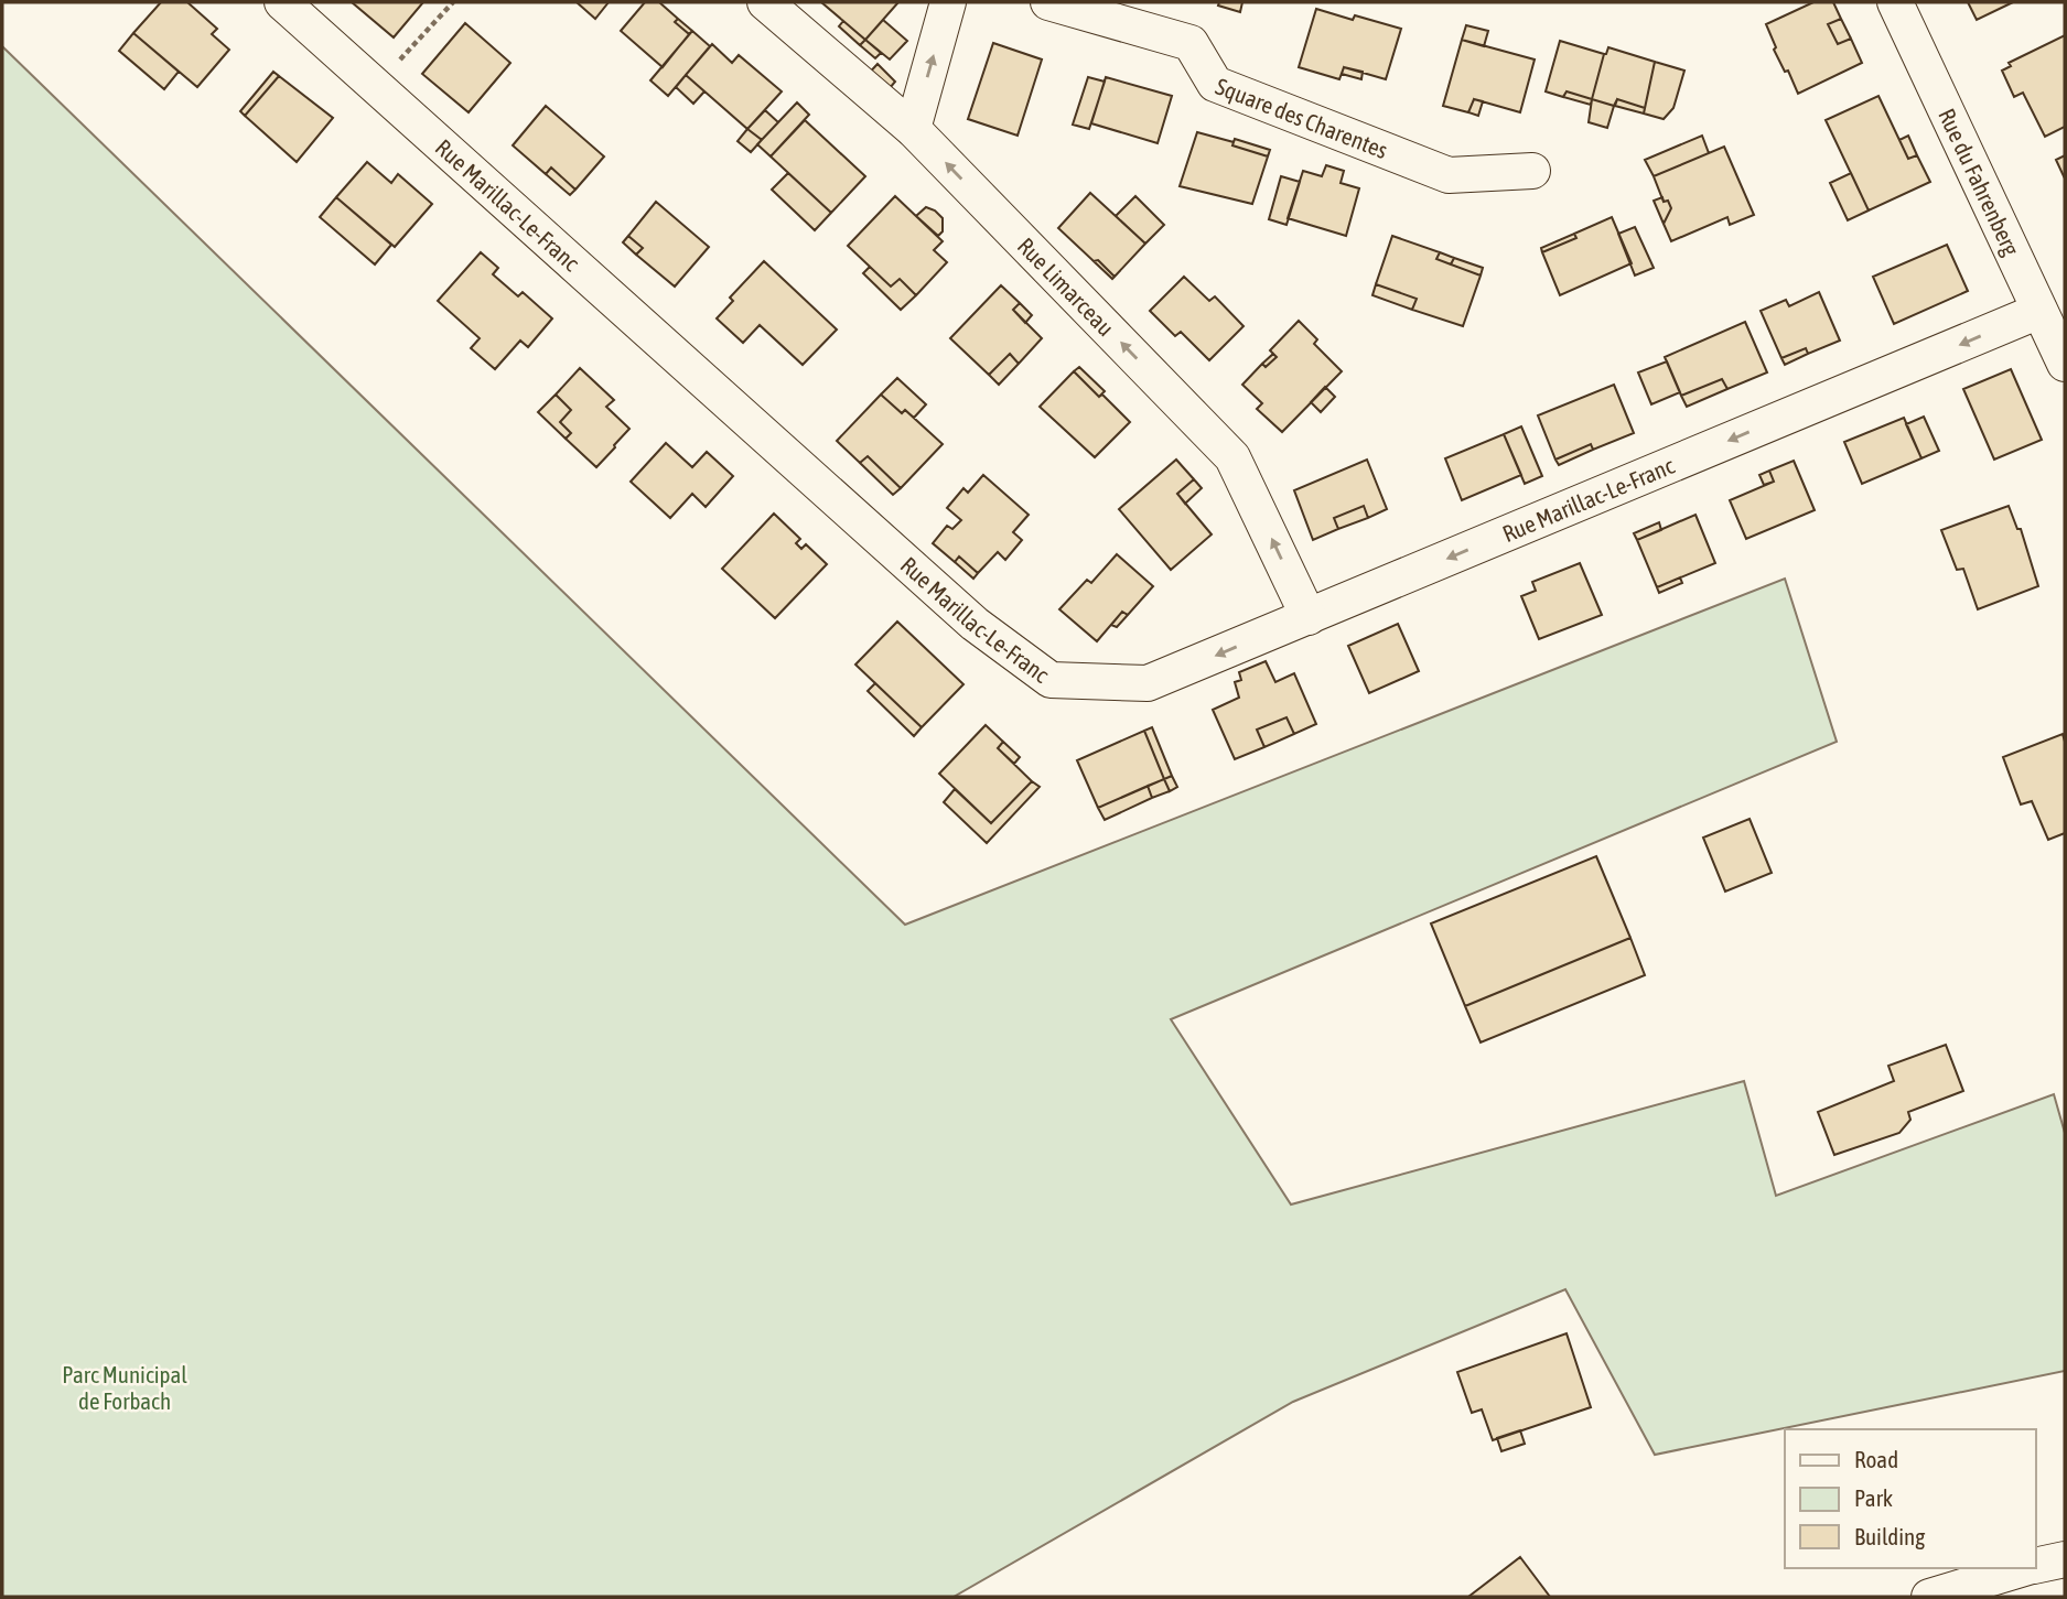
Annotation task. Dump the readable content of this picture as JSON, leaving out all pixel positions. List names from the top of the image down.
{
  "streets": {
    "street": [
      "Square des Charentes",
      "Rue du Fahrenberg",
      "Rue Marillac-Le-Franc",
      "Rue Limarceau"
    ]
  },
  "crossings": [
    ["Rue du Fahrenberg", "Rue Marillac-Le-Franc"],
    ["Rue Marillac-Le-Franc", "Rue Limarceau"]
  ],
  "one_way": ["Rue Marillac-Le-Franc", "Rue Limarceau"],
  "parks": ["Parc Municipal de Forbach"],
  "legend": ["Road", "Park", "Building"]
}
